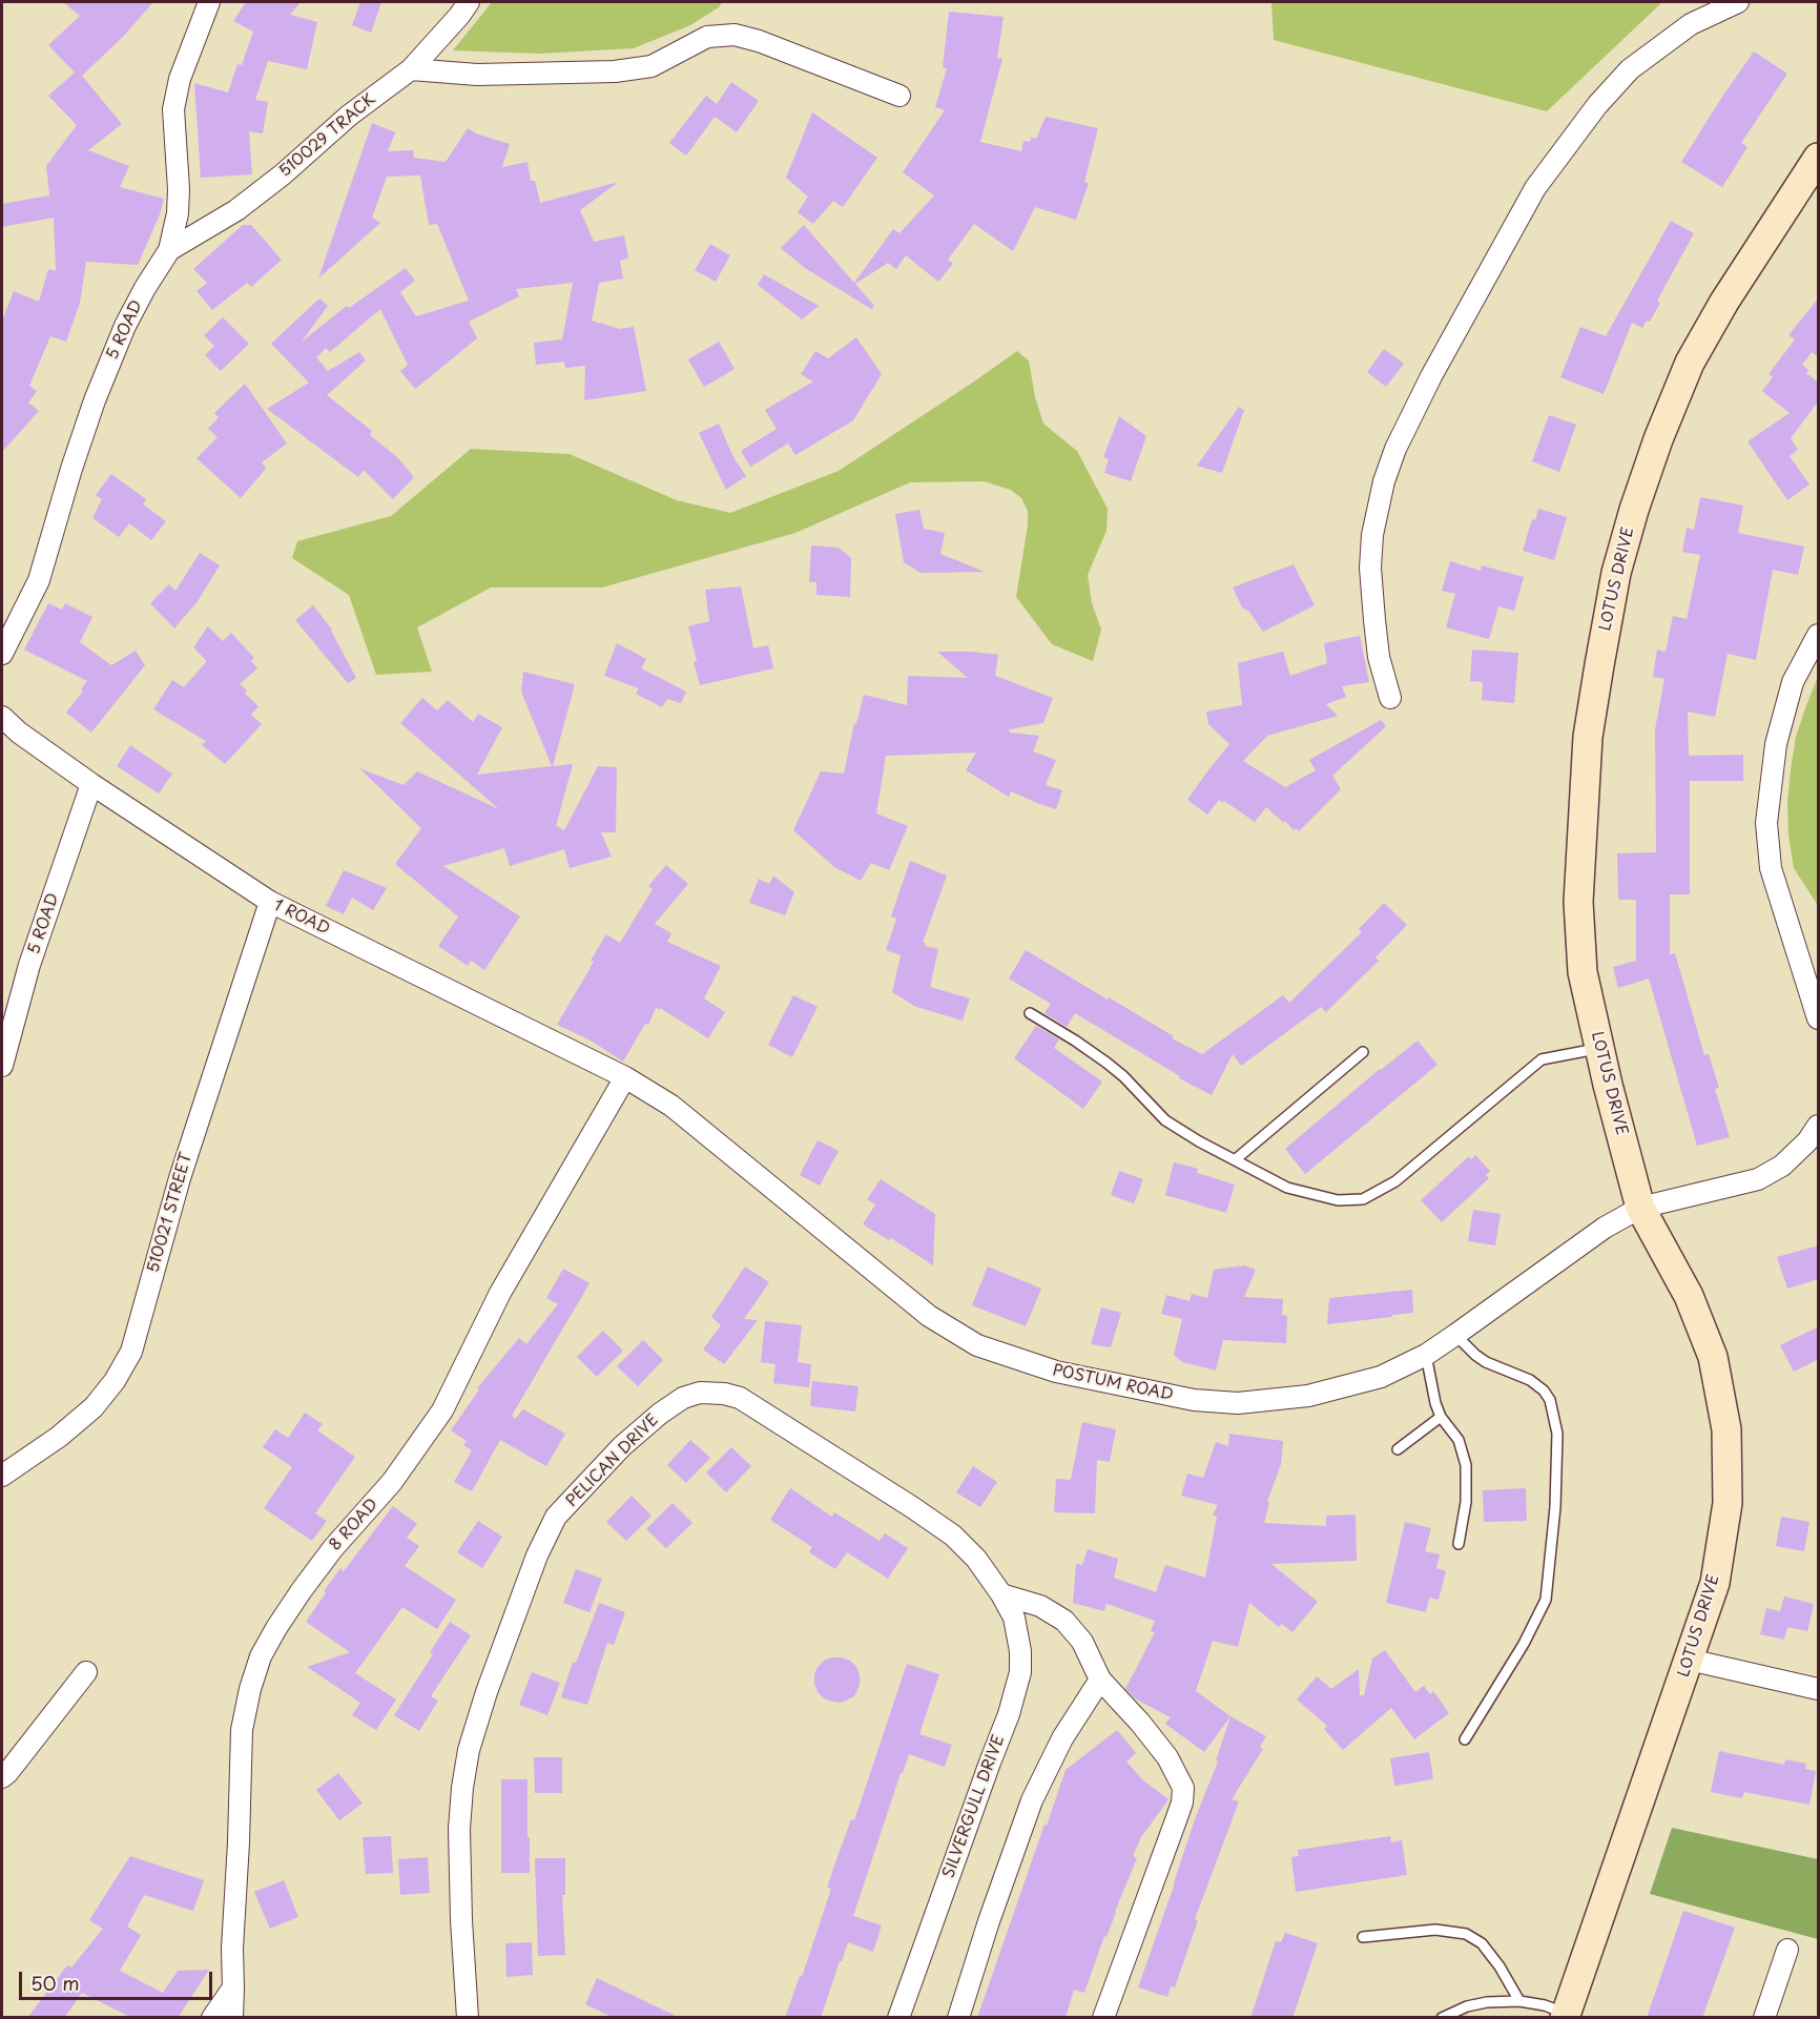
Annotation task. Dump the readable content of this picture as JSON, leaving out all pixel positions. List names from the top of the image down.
{
  "streets": {
    "street": [
      "510029 TRACK",
      "5 ROAD",
      "LOTUS DRIVE",
      "1 ROAD",
      "510021 STREET",
      "POSTUM ROAD",
      "PELICAN DRIVE",
      "8 ROAD",
      "SILVERGULL DRIVE"
    ]
  },
  "crossings": [
    ["510029 TRACK", "5 ROAD"],
    ["5 ROAD", "1 ROAD"],
    ["LOTUS DRIVE", "POSTUM ROAD"],
    ["1 ROAD", "510021 STREET"],
    ["1 ROAD", "POSTUM ROAD"],
    ["1 ROAD", "8 ROAD"],
    ["POSTUM ROAD", "8 ROAD"],
    ["PELICAN DRIVE", "SILVERGULL DRIVE"]
  ],
  "scale_bar": "50 m"
}
